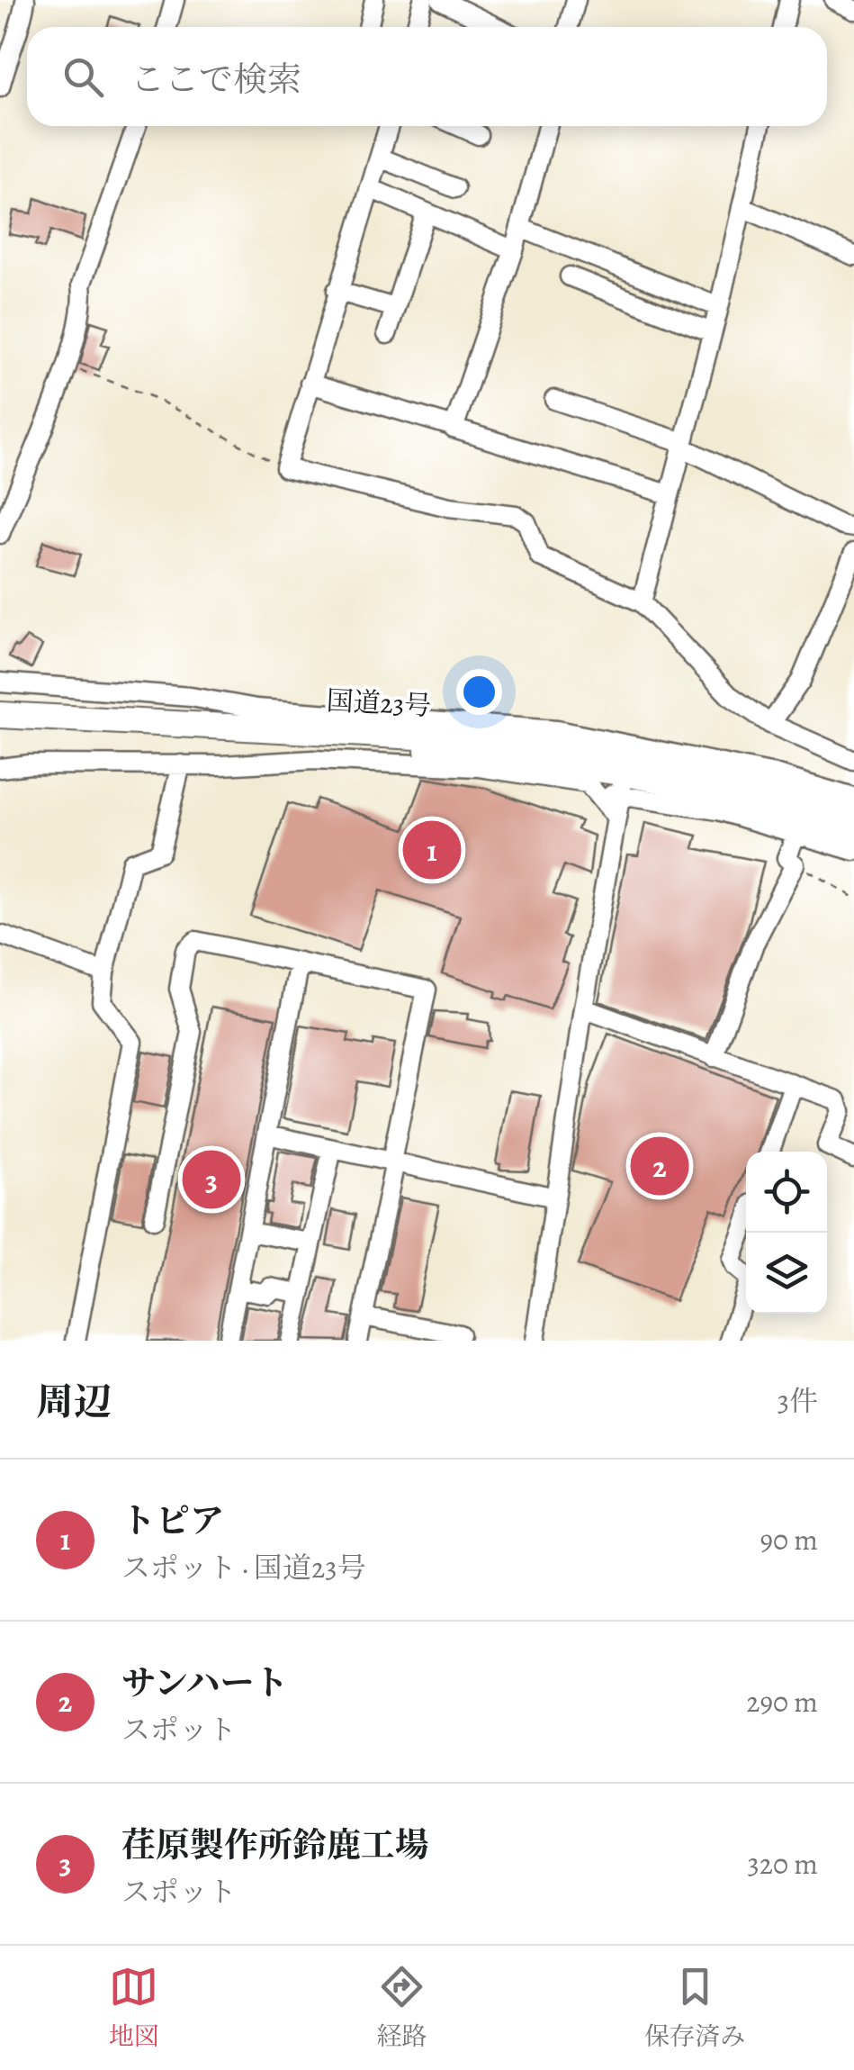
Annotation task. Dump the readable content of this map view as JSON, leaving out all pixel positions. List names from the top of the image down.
{
  "streets": {
    "highway": ["国道23号"]
  },
  "page": {
    "search": "ここで検索",
    "pins": ["1", "2", "3"],
    "heading": ["周辺", "3件"],
    "list": [
      {
        "mark": "1",
        "name": "トピア",
        "note": "スポット · 国道23号",
        "value": "90 m"
      },
      {
        "mark": "2",
        "name": "サンハート",
        "note": "スポット",
        "value": "290 m"
      },
      {
        "mark": "3",
        "name": "荏原製作所鈴鹿工場",
        "note": "スポット",
        "value": "320 m"
      }
    ],
    "nav": ["地図", "経路", "保存済み"]
  }
}
